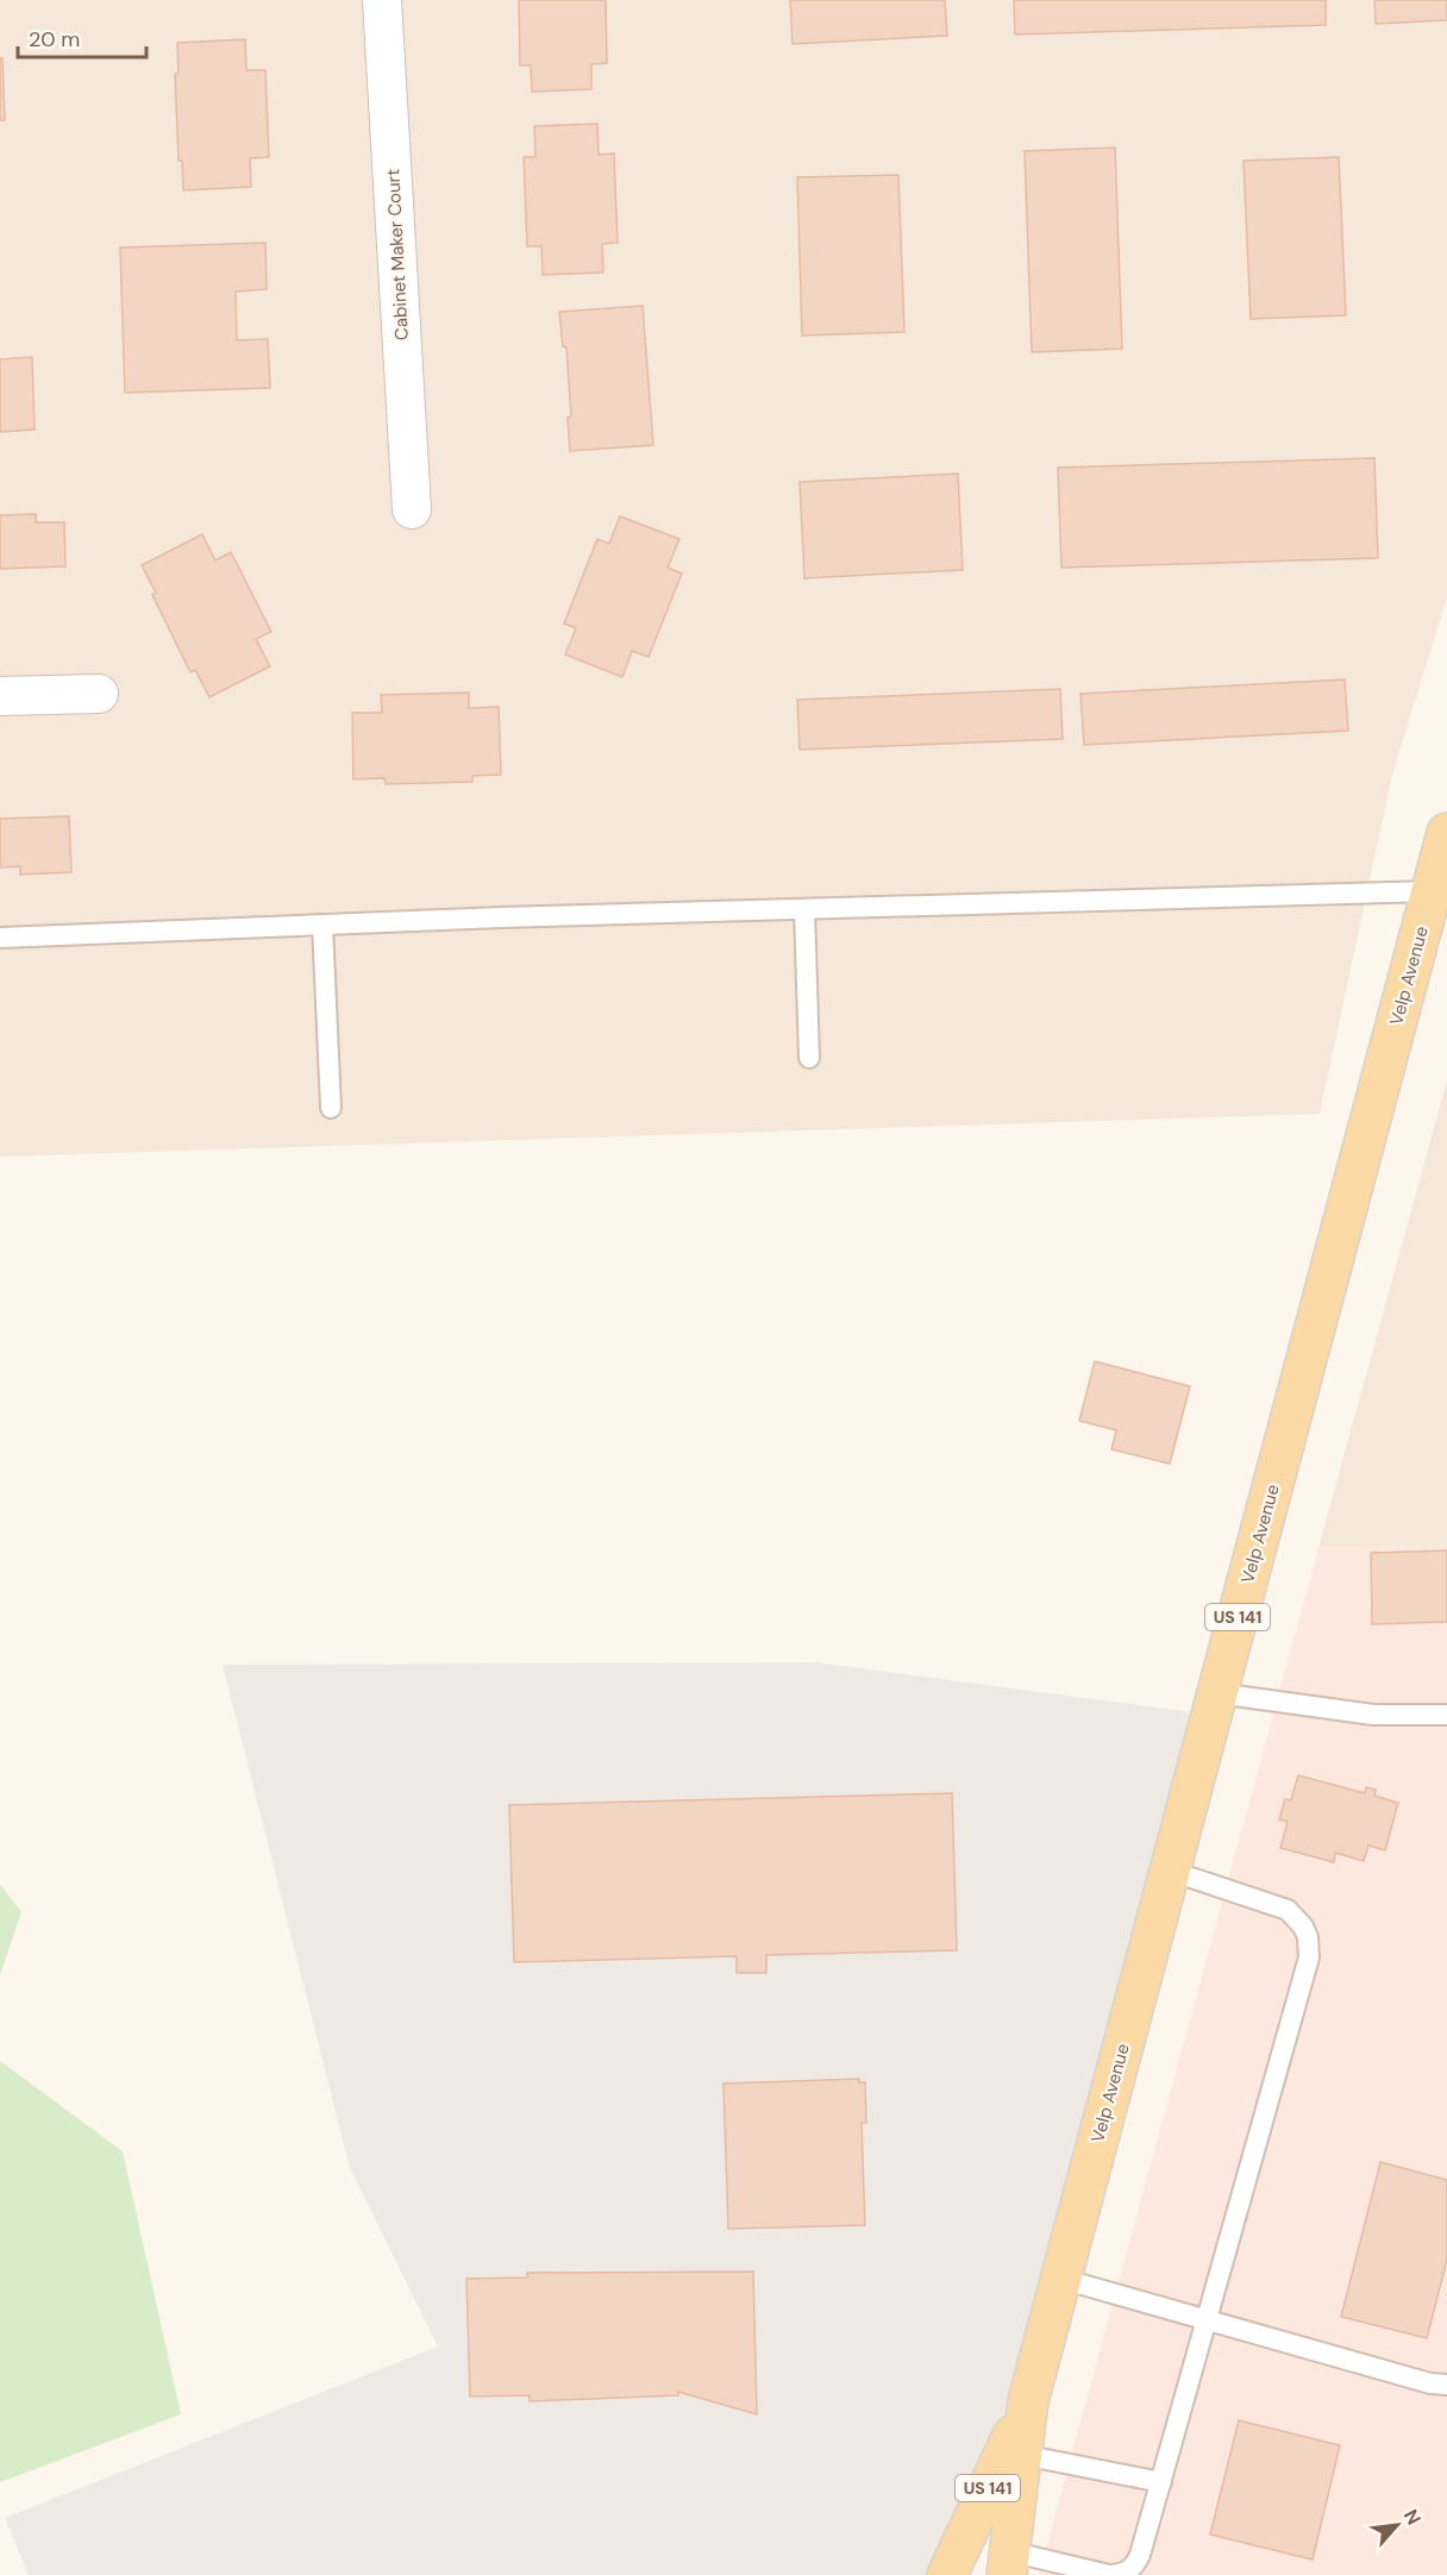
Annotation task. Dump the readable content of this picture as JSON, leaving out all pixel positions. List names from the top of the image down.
{
  "streets": {
    "main road": ["Velp Avenue", "US 141"],
    "street": ["Cabinet Maker Court"]
  },
  "scale_bar": "20 m",
  "north": "top right"
}
